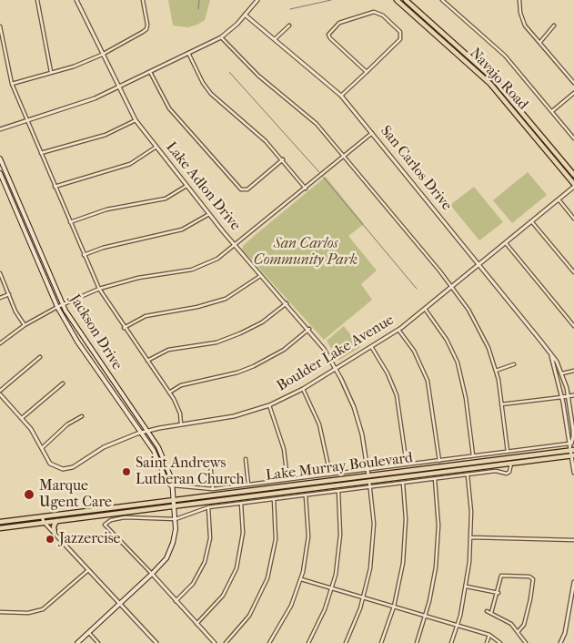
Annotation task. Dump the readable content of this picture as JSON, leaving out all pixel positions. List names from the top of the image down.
{
  "streets": {
    "main road": ["Navajo Road", "Jackson Drive", "Lake Murray Boulevard"],
    "street": ["San Carlos Drive", "Lake Adlon Drive", "Boulder Lake Avenue"]
  },
  "crossings": [
    ["Navajo Road", "Boulder Lake Avenue"],
    ["San Carlos Drive", "Boulder Lake Avenue"],
    ["San Carlos Drive", "Lake Murray Boulevard"],
    ["Lake Adlon Drive", "Boulder Lake Avenue"],
    ["Lake Adlon Drive", "Lake Murray Boulevard"],
    ["Jackson Drive", "Boulder Lake Avenue"],
    ["Jackson Drive", "Lake Murray Boulevard"]
  ],
  "parks": ["San Carlos Community Park"],
  "places": ["Saint Andrews Lutheran Church", "Marque Ugent Care", "Jazzercise"]
}
